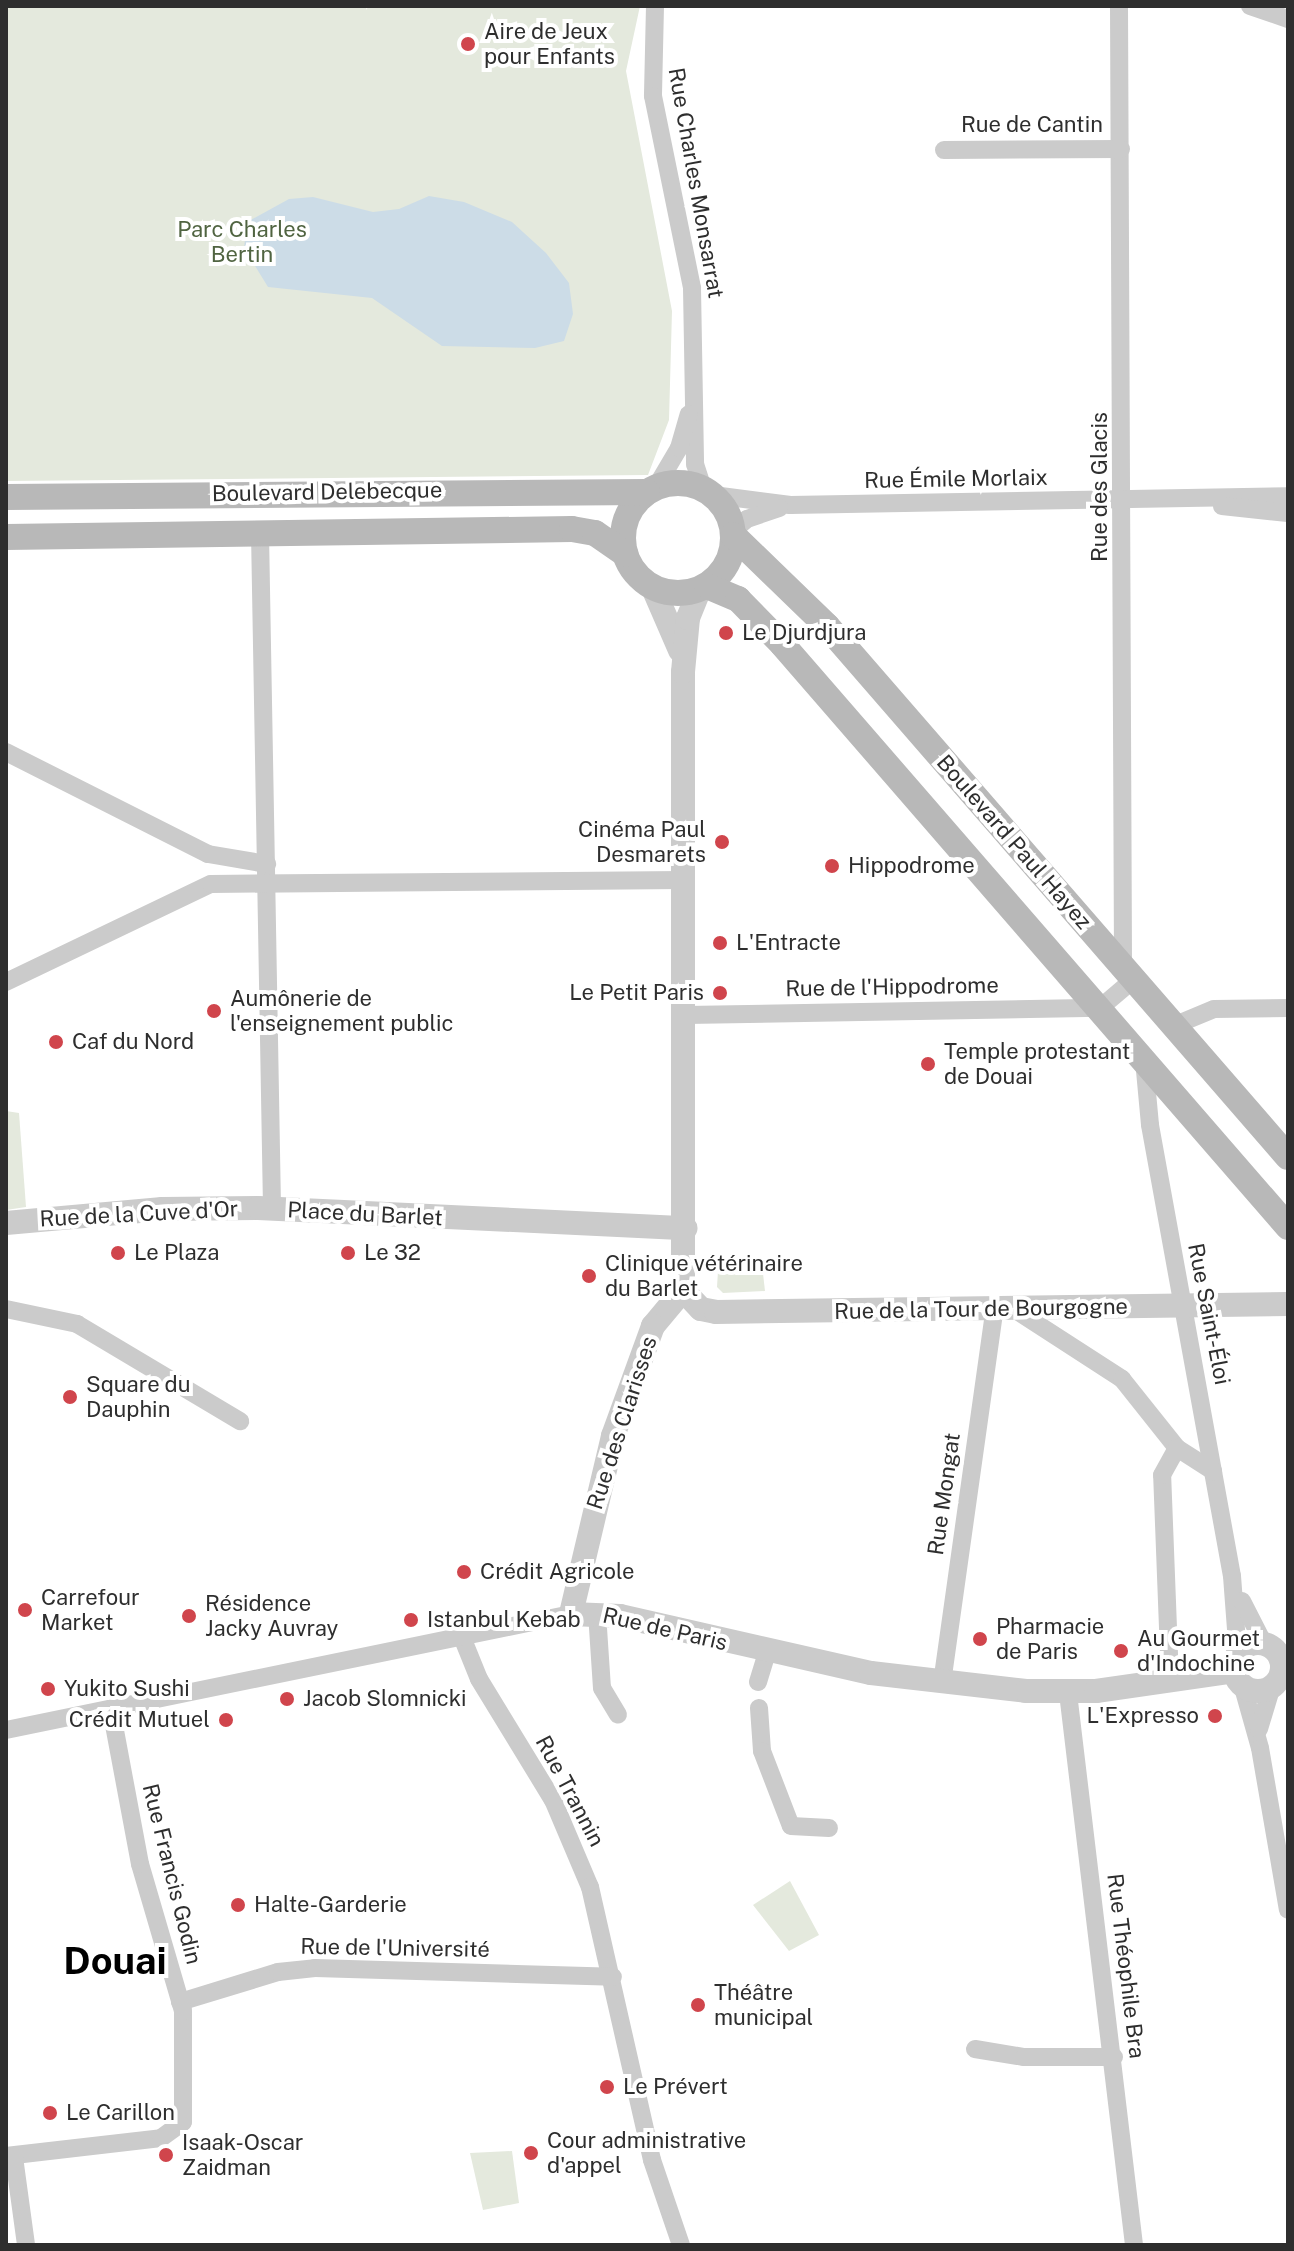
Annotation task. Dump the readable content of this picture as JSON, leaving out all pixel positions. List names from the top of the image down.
{
  "streets": {
    "main road": ["Boulevard Delebecque", "Boulevard Paul Hayez"],
    "street": [
      "Rue de Cantin",
      "Rue Charles Monsarrat",
      "Rue Émile Morlaix",
      "Rue des Glacis",
      "Rue de l'Hippodrome",
      "Rue de la Cuve d'Or",
      "Place du Barlet",
      "Rue de la Tour de Bourgogne",
      "Rue Saint-Éloi",
      "Rue des Clarisses",
      "Rue Mongat",
      "Rue de Paris",
      "Rue Trannin",
      "Rue Francis Godin",
      "Rue de l'Université",
      "Rue Théophile Bra"
    ]
  },
  "crossings": [
    ["Rue de Cantin", "Rue des Glacis"],
    ["Rue Charles Monsarrat", "Rue Émile Morlaix"],
    ["Rue Charles Monsarrat", "Boulevard Delebecque"],
    ["Rue Charles Monsarrat", "Boulevard Paul Hayez"],
    ["Rue Émile Morlaix", "Rue des Glacis"],
    ["Rue Émile Morlaix", "Boulevard Delebecque"],
    ["Rue Émile Morlaix", "Boulevard Paul Hayez"],
    ["Rue des Glacis", "Boulevard Paul Hayez"],
    ["Boulevard Delebecque", "Boulevard Paul Hayez"],
    ["Boulevard Delebecque", "Place du Barlet"],
    ["Boulevard Paul Hayez", "Rue de l'Hippodrome"],
    ["Boulevard Paul Hayez", "Rue Saint-Éloi"],
    ["Rue de la Cuve d'Or", "Place du Barlet"],
    ["Rue de la Tour de Bourgogne", "Rue Saint-Éloi"],
    ["Rue de la Tour de Bourgogne", "Rue des Clarisses"],
    ["Rue de la Tour de Bourgogne", "Rue Mongat"],
    ["Rue Saint-Éloi", "Rue de Paris"],
    ["Rue des Clarisses", "Rue de Paris"],
    ["Rue Mongat", "Rue de Paris"],
    ["Rue de Paris", "Rue Trannin"],
    ["Rue de Paris", "Rue Francis Godin"],
    ["Rue de Paris", "Rue Théophile Bra"],
    ["Rue Trannin", "Rue de l'Université"],
    ["Rue Francis Godin", "Rue de l'Université"]
  ],
  "districts": ["Douai"],
  "parks": ["Parc Charles Bertin"],
  "places": [
    "Aire de Jeux pour Enfants",
    "Le Djurdjura",
    "Cinéma Paul Desmarets",
    "Hippodrome",
    "L'Entracte",
    "Le Petit Paris",
    "Aumônerie de l'enseignement public",
    "Caf du Nord",
    "Temple protestant de Douai",
    "Le Plaza",
    "Le 32",
    "Clinique vétérinaire du Barlet",
    "Square du Dauphin",
    "Crédit Agricole",
    "Carrefour Market",
    "Résidence Jacky Auvray",
    "Istanbul Kebab",
    "Pharmacie de Paris",
    "Au Gourmet d'Indochine",
    "Yukito Sushi",
    "Jacob Slomnicki",
    "L'Expresso",
    "Crédit Mutuel",
    "Halte-Garderie",
    "Théâtre municipal",
    "Le Prévert",
    "Le Carillon",
    "Cour administrative d'appel",
    "Isaak-Oscar Zaidman"
  ]
}
